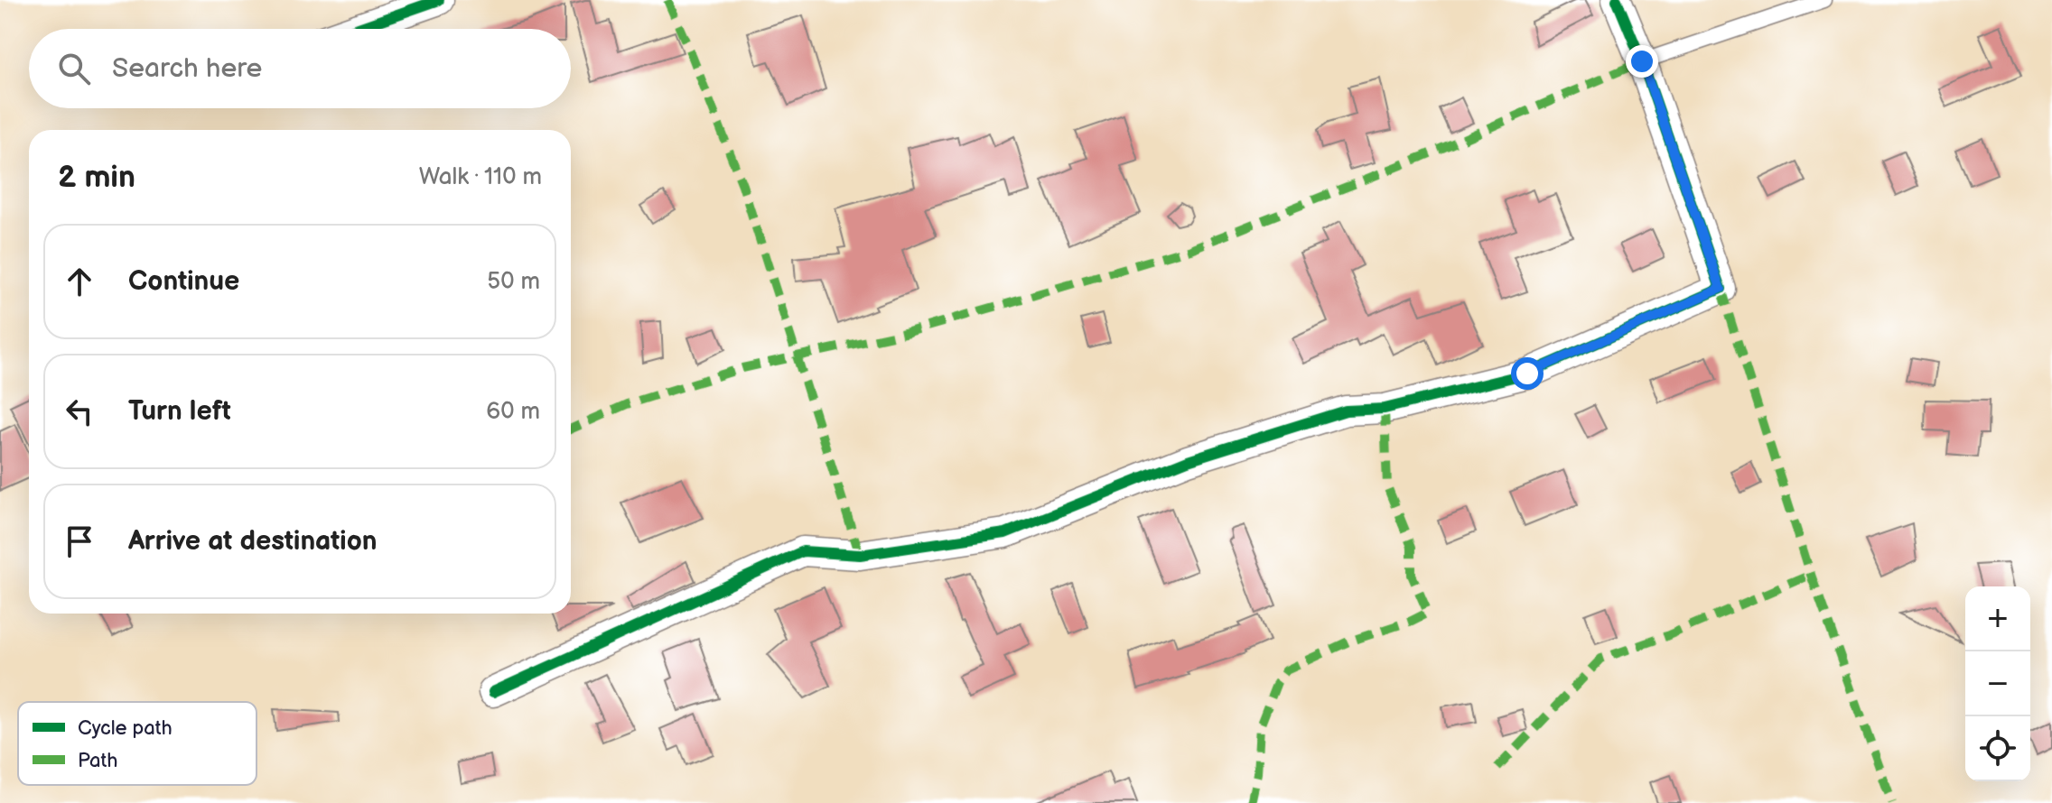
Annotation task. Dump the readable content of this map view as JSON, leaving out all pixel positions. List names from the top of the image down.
{
  "legend": ["Cycle path", "Path"],
  "page": {
    "search": "Search here",
    "heading": ["2 min", "Walk · 110 m"],
    "list": [
      ["Continue", "50 m"],
      ["Turn left", "60 m"],
      "Arrive at destination"
    ],
    "map_buttons": ["+", "−"]
  }
}
